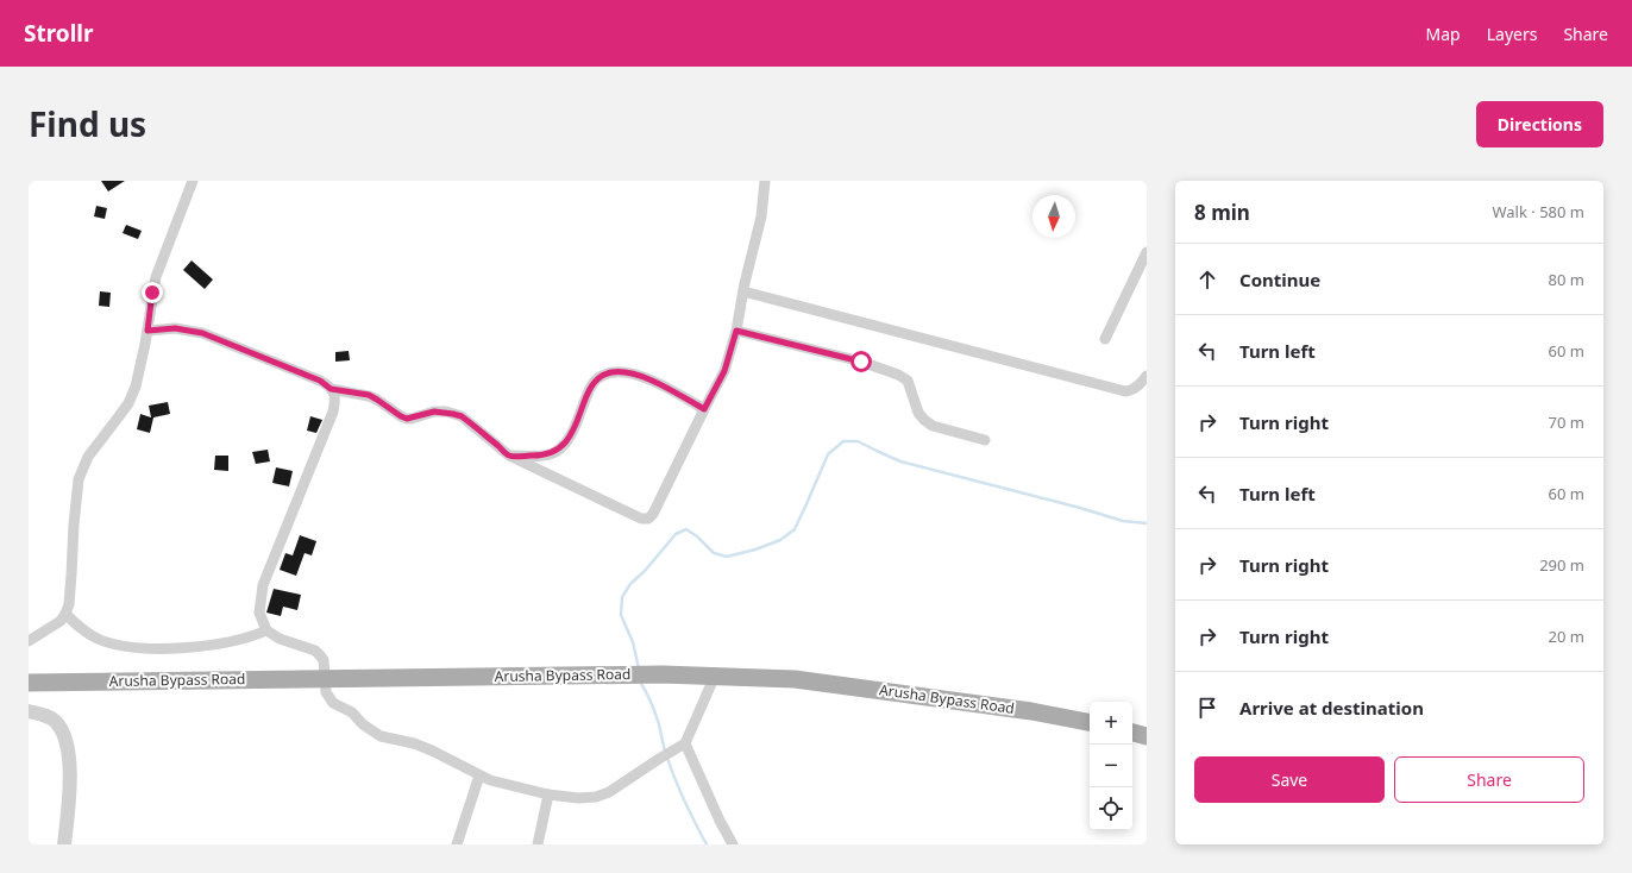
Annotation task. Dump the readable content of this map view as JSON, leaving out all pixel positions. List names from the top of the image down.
{
  "streets": {
    "main road": ["Arusha Bypass Road"]
  },
  "north": "bottom",
  "page": {
    "header": "Strollr",
    "nav": ["Map", "Layers", "Share"],
    "title": "Find us",
    "buttons": [
      "Directions",
      ["Save", "Share"]
    ],
    "heading": ["8 min", "Walk · 580 m"],
    "list": [
      ["Continue", "80 m"],
      ["Turn left", "60 m"],
      ["Turn right", "70 m"],
      ["Turn left", "60 m"],
      ["Turn right", "290 m"],
      ["Turn right", "20 m"],
      "Arrive at destination"
    ],
    "map_buttons": ["+", "−"]
  }
}
